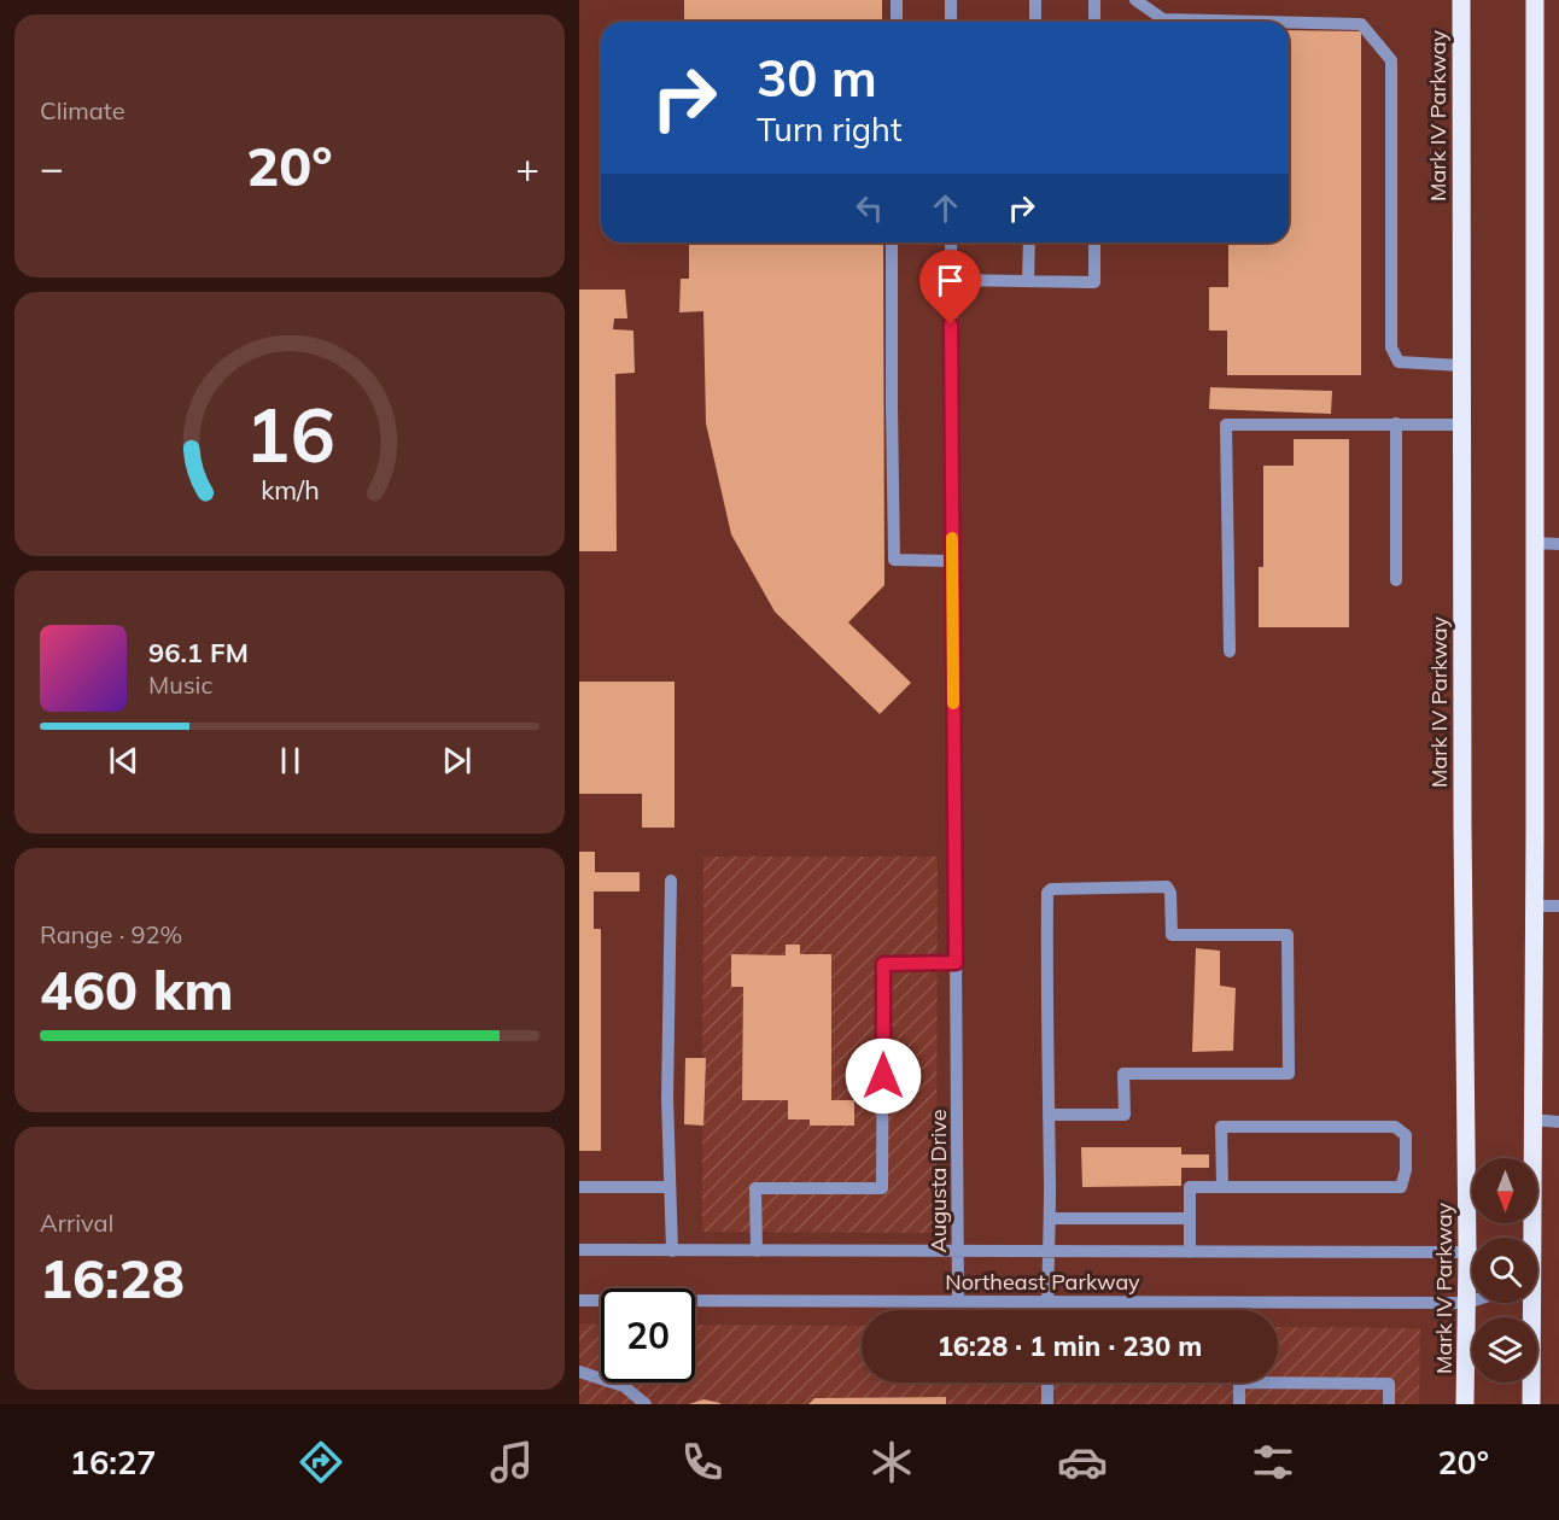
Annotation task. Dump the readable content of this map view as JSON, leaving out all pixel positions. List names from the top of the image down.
{
  "streets": {
    "main road": ["Mark IV Parkway"],
    "street": ["Augusta Drive", "Northeast Parkway"]
  },
  "crossings": [
    ["Mark IV Parkway", "Northeast Parkway"],
    ["Augusta Drive", "Northeast Parkway"]
  ],
  "north": "bottom",
  "page": {
    "tile": [
      "Climate",
      ["Range · 92%", "460 km"],
      ["Arrival", "16:28"]
    ],
    "turn": ["30 m", "Turn right"],
    "heat": ["−", "20°", "+"],
    "song": ["96.1 FM", "Music"],
    "limit": "20",
    "trip": "16:28 · 1 min · 230 m",
    "tabs": ["16:27", "20°"],
    "gauge": ["16", "km/h"]
  }
}
